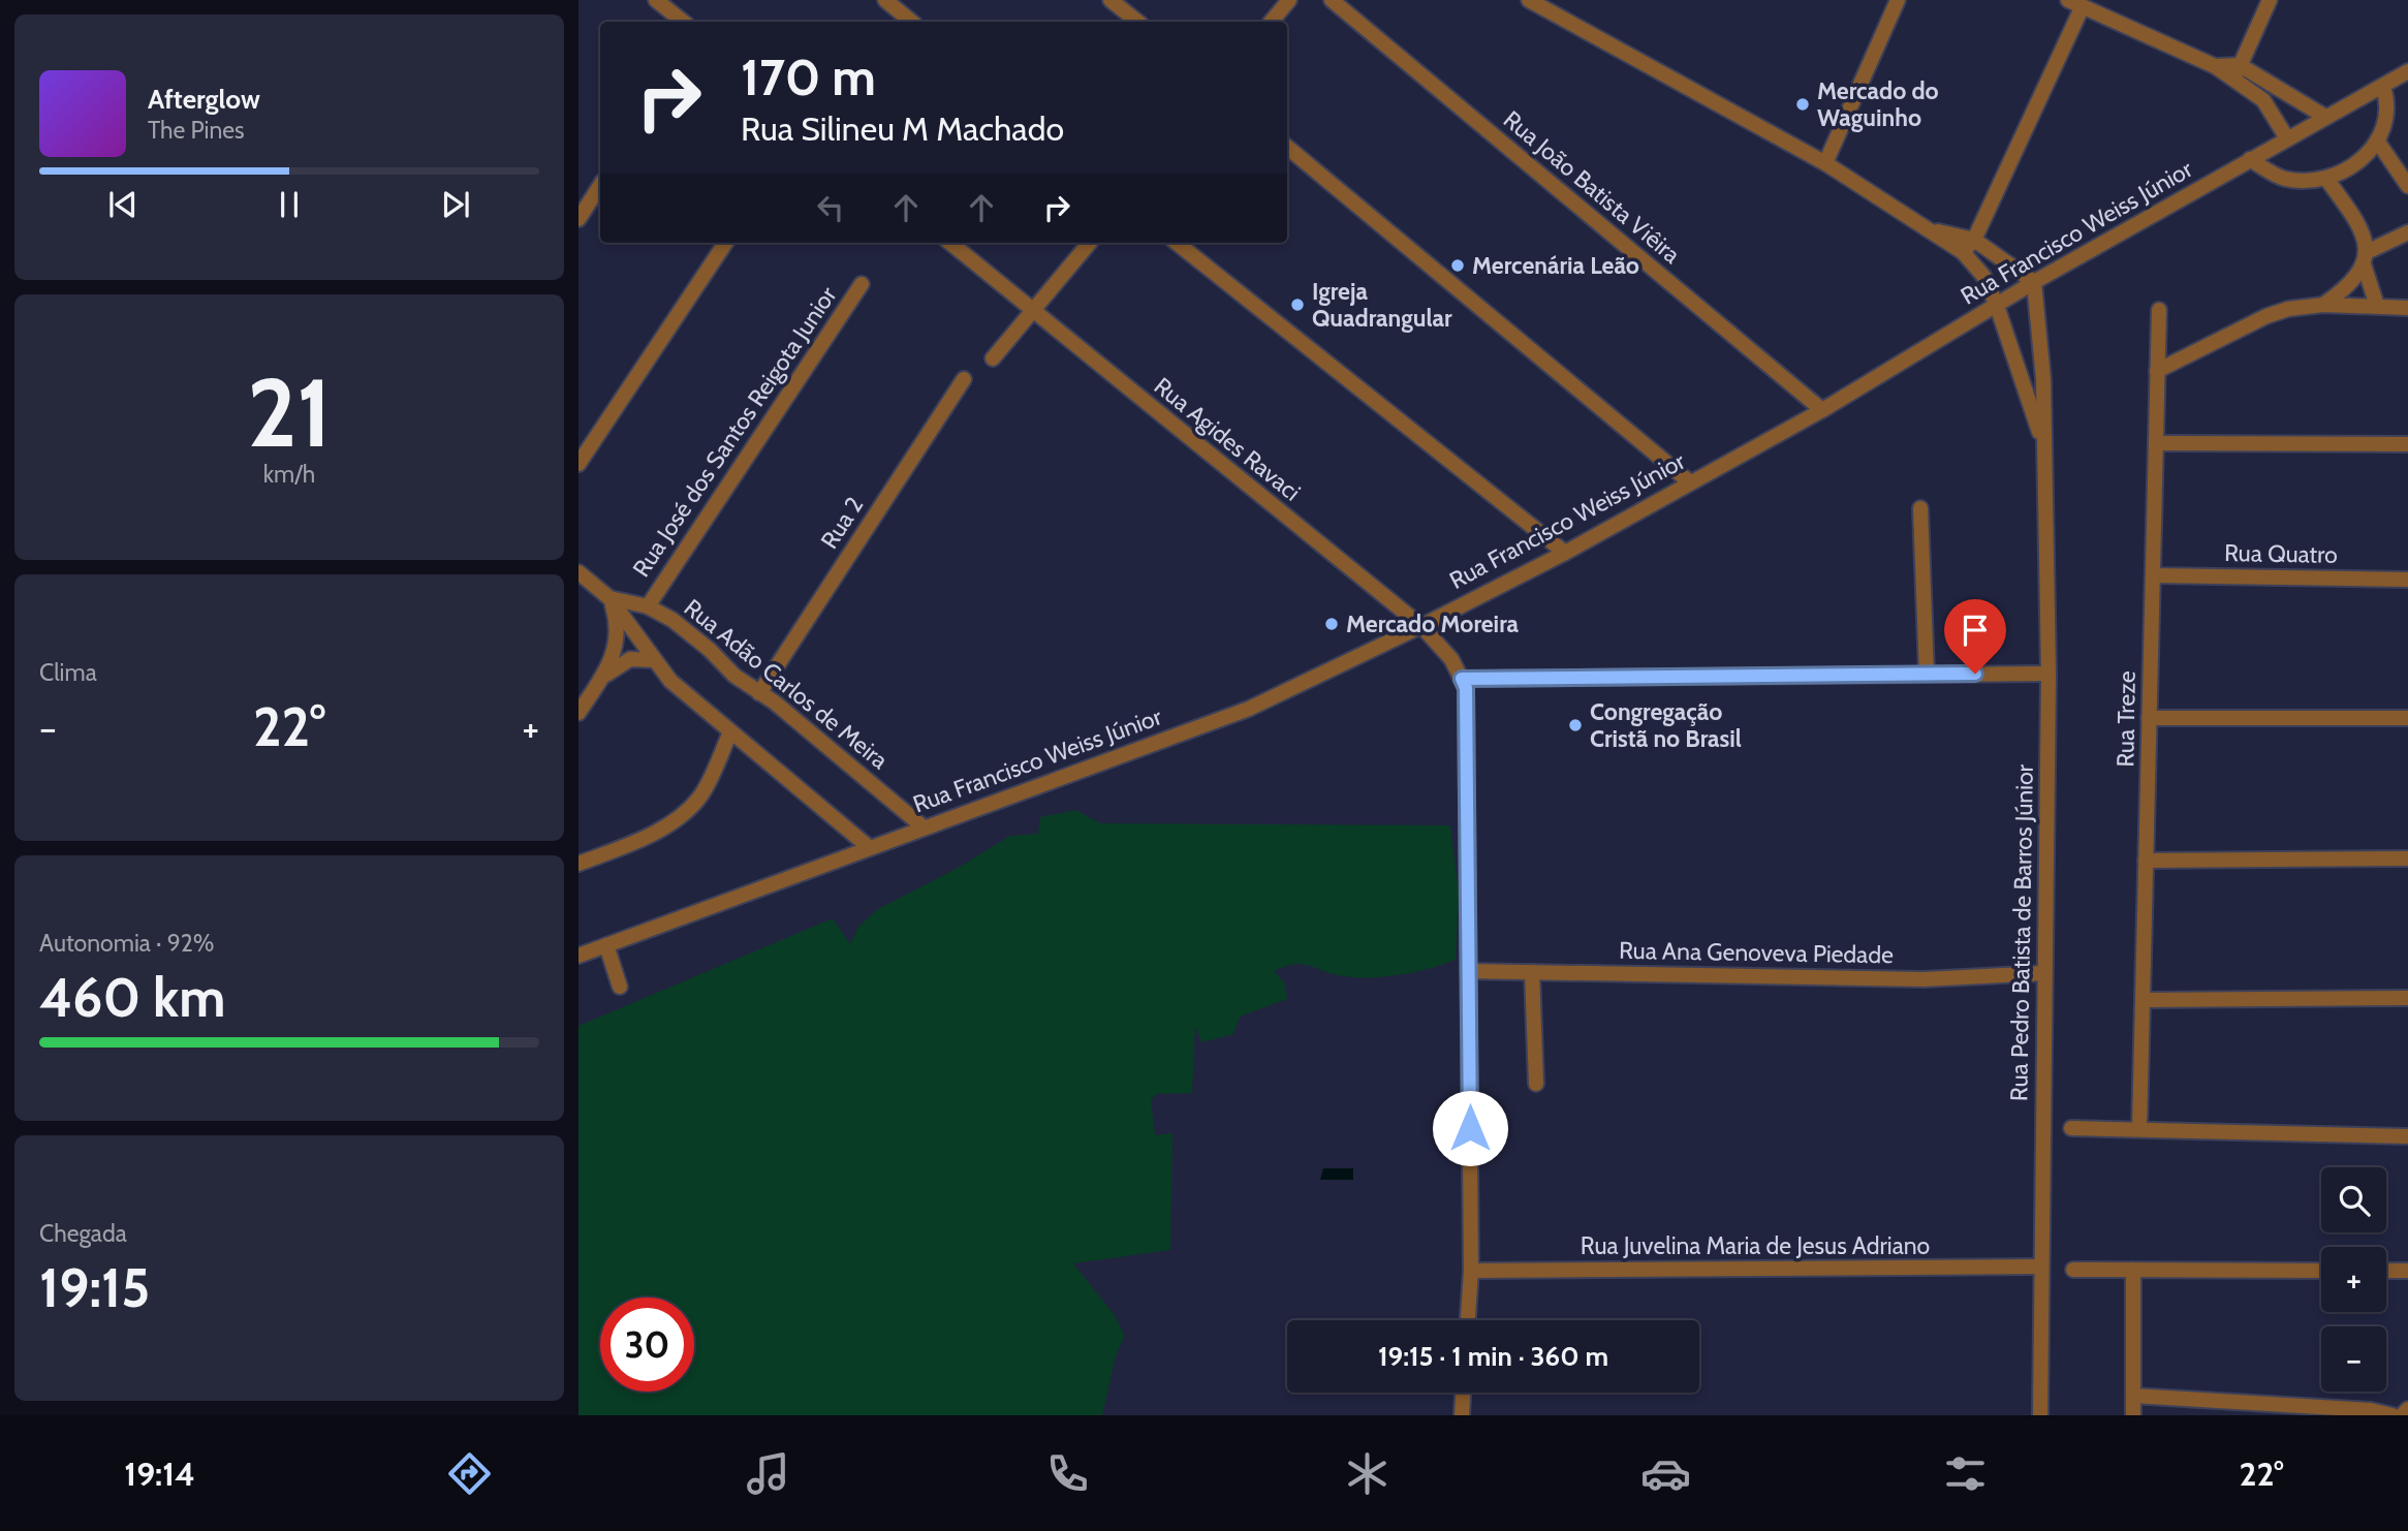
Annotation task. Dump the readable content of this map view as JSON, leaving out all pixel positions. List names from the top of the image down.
{
  "streets": {
    "street": [
      "Rua João Batista Viêira",
      "Rua Francisco Weiss Júnior",
      "Rua José dos Santos Reigota Junior",
      "Rua Agides Ravaci",
      "Rua 2",
      "Rua Quatro",
      "Rua Adão Carlos de Meira",
      "Rua Treze",
      "Rua Pedro Batista de Barros Júnior",
      "Rua Ana Genoveva Piedade",
      "Rua Juvelina Maria de Jesus Adriano"
    ]
  },
  "crossings": [
    ["Rua João Batista Viêira", "Rua Francisco Weiss Júnior"],
    ["Rua Francisco Weiss Júnior", "Rua Agides Ravaci"],
    ["Rua Francisco Weiss Júnior", "Rua Adão Carlos de Meira"],
    ["Rua Francisco Weiss Júnior", "Rua Pedro Batista de Barros Júnior"],
    ["Rua José dos Santos Reigota Junior", "Rua Adão Carlos de Meira"],
    ["Rua 2", "Rua Adão Carlos de Meira"],
    ["Rua Quatro", "Rua Treze"],
    ["Rua Pedro Batista de Barros Júnior", "Rua Ana Genoveva Piedade"],
    ["Rua Pedro Batista de Barros Júnior", "Rua Juvelina Maria de Jesus Adriano"]
  ],
  "places": [
    "Mercado do Waguinho",
    "Mercenária Leão",
    "Igreja Quadrangular",
    "Mercado Moreira",
    "Congregação Cristã no Brasil"
  ],
  "page": {
    "turn": ["170 m", "Rua Silineu M Machado"],
    "song": ["Afterglow", "The Pines"],
    "tile": [
      ["21", "km/h"],
      "Clima",
      ["Autonomia · 92%", "460 km"],
      ["Chegada", "19:15"]
    ],
    "heat": ["−", "22°", "+"],
    "map_buttons": ["+", "−"],
    "limit": "30",
    "trip": "19:15 · 1 min · 360 m",
    "tabs": ["19:14", "22°"]
  }
}
